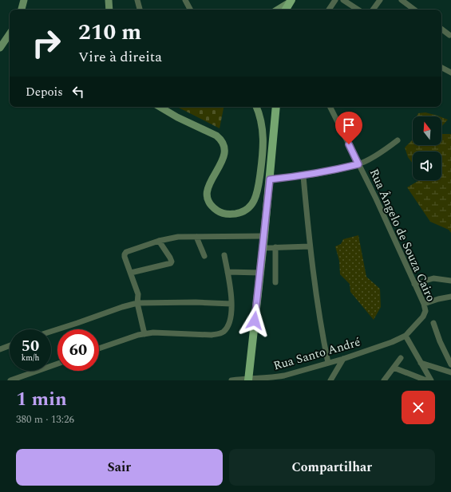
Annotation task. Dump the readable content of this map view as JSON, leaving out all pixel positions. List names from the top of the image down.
{
  "streets": {
    "street": ["Rua Ângelo de Souza Cairo", "Rua Santo André"]
  },
  "crossings": [
    ["Rua Ângelo de Souza Cairo", "Rua Santo André"]
  ],
  "north": "top",
  "page": {
    "turn": ["210 m", "Vire à direita"],
    "then": "Depois",
    "speed": "50 km/h",
    "limit": "60",
    "heading": ["1 min", "380 m · 13:26"],
    "buttons": ["Sair", "Compartilhar"]
  }
}
